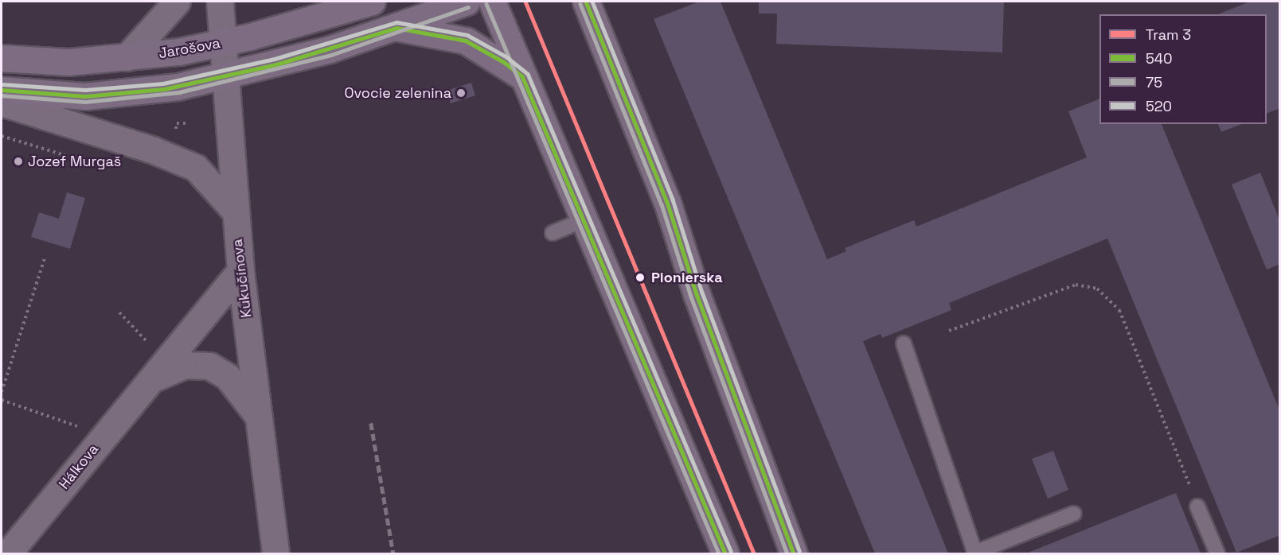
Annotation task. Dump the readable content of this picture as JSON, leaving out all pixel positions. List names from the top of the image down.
{
  "streets": {
    "main road": ["Jarošova"],
    "street": ["Kukučínova", "Hálkova"]
  },
  "crossings": [
    ["Jarošova", "Kukučínova"],
    ["Kukučínova", "Hálkova"]
  ],
  "places": ["Ovocie zelenina", "Jozef Murgaš", "Pionierska"],
  "lines": [
    "tram line 3",
    "transit line 540",
    "transit line 520",
    "transit line 75"
  ],
  "legend": [
    "Tram 3",
    "540",
    "75",
    "520"
  ]
}
